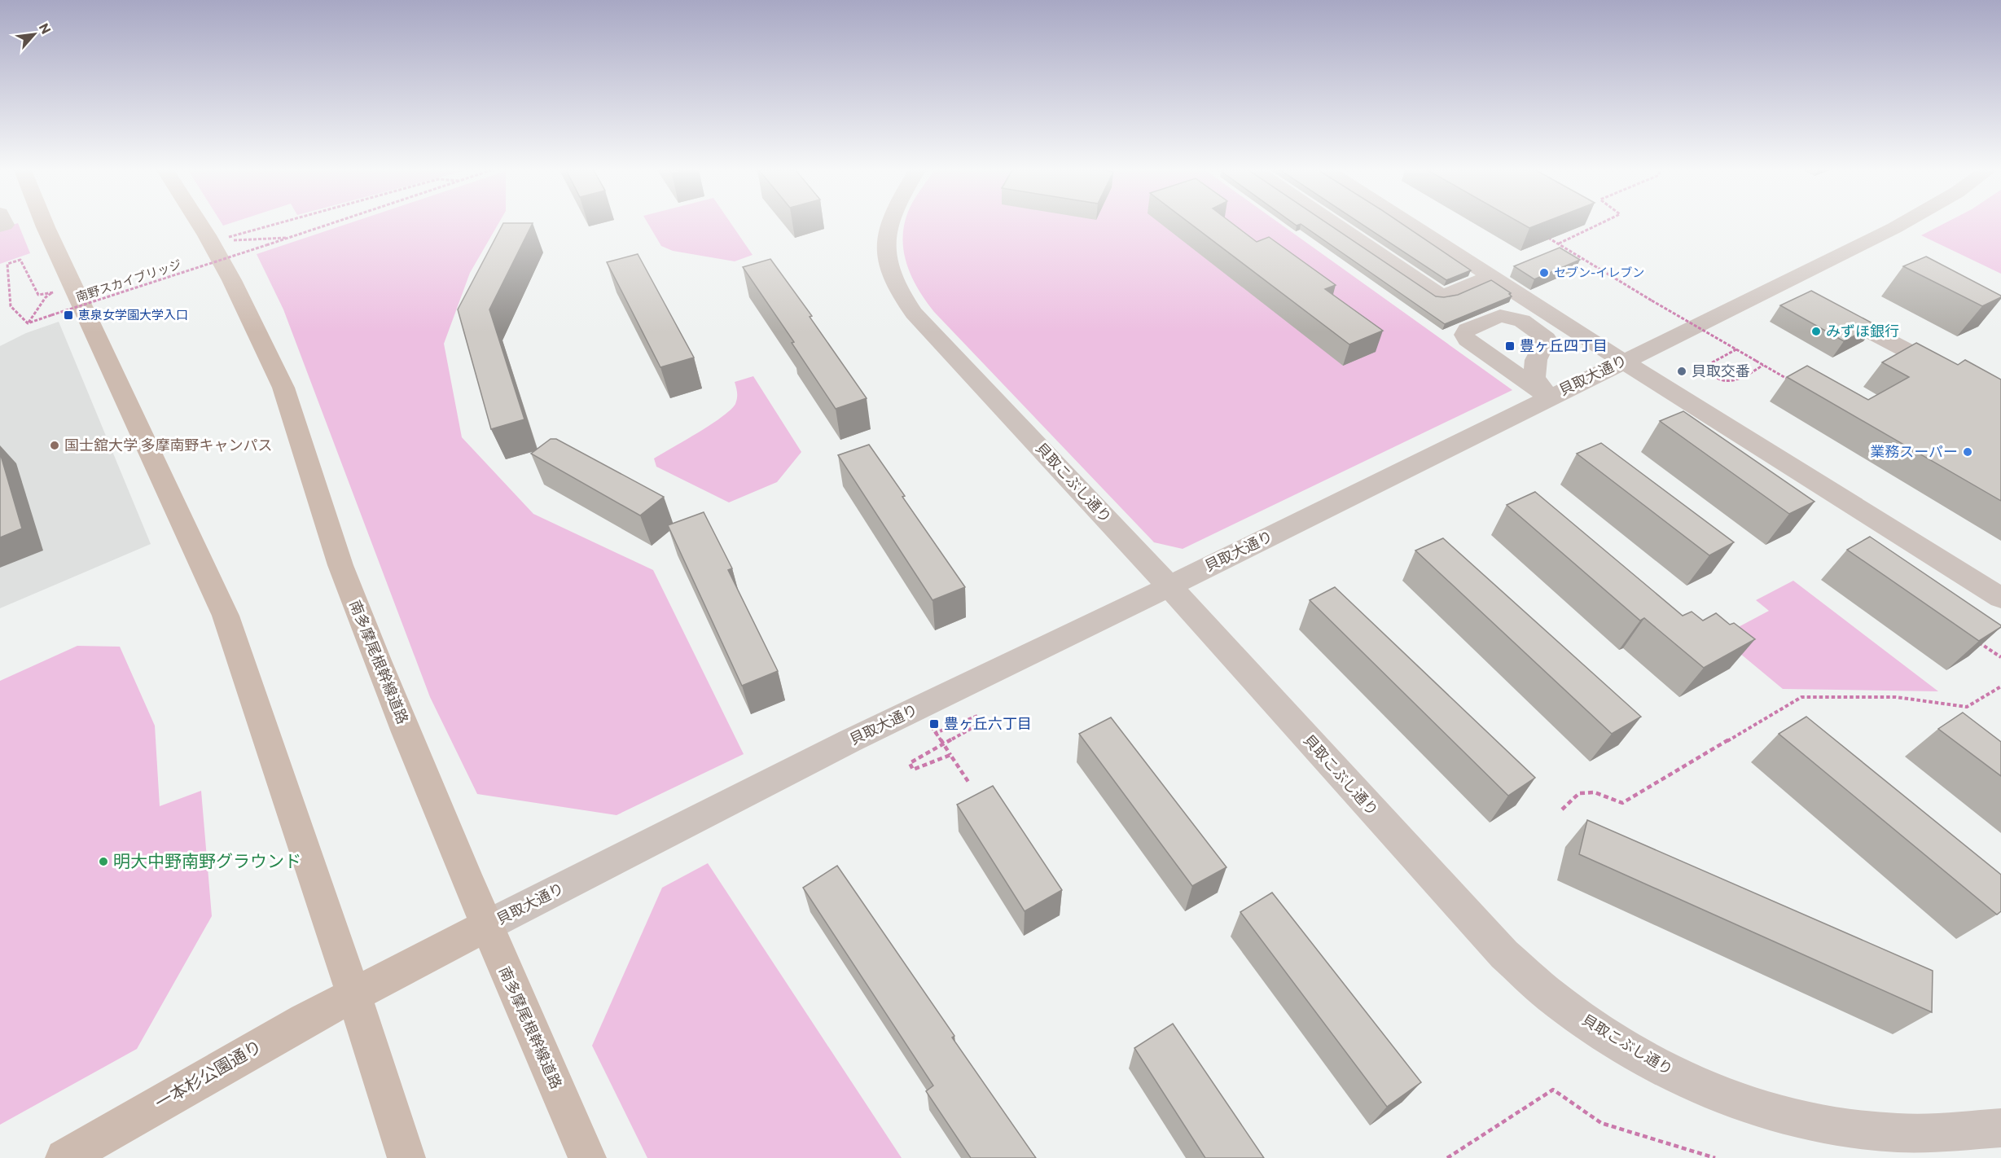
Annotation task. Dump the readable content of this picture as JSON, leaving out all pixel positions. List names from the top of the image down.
{
  "streets": {
    "main road": ["南多摩尾根幹線道路", "一本杉公園通り"],
    "street": ["貝取大通り", "貝取こぶし通り"],
    "path": ["南野スカイブリッジ"]
  },
  "crossings": [
    ["貝取大通り", "貝取こぶし通り"],
    ["貝取大通り", "南多摩尾根幹線道路"],
    ["貝取大通り", "一本杉公園通り"],
    ["南多摩尾根幹線道路", "一本杉公園通り"]
  ],
  "places": {
    "other": [
      "セブン-イレブン",
      "みずほ銀行",
      "貝取交番",
      "国士舘大学 多摩南野キャンパス",
      "業務スーパー",
      "明大中野南野グラウンド"
    ],
    "transit": ["恵泉女学園大学入口", "豊ヶ丘四丁目", "豊ヶ丘六丁目"]
  },
  "north": "top right"
}
